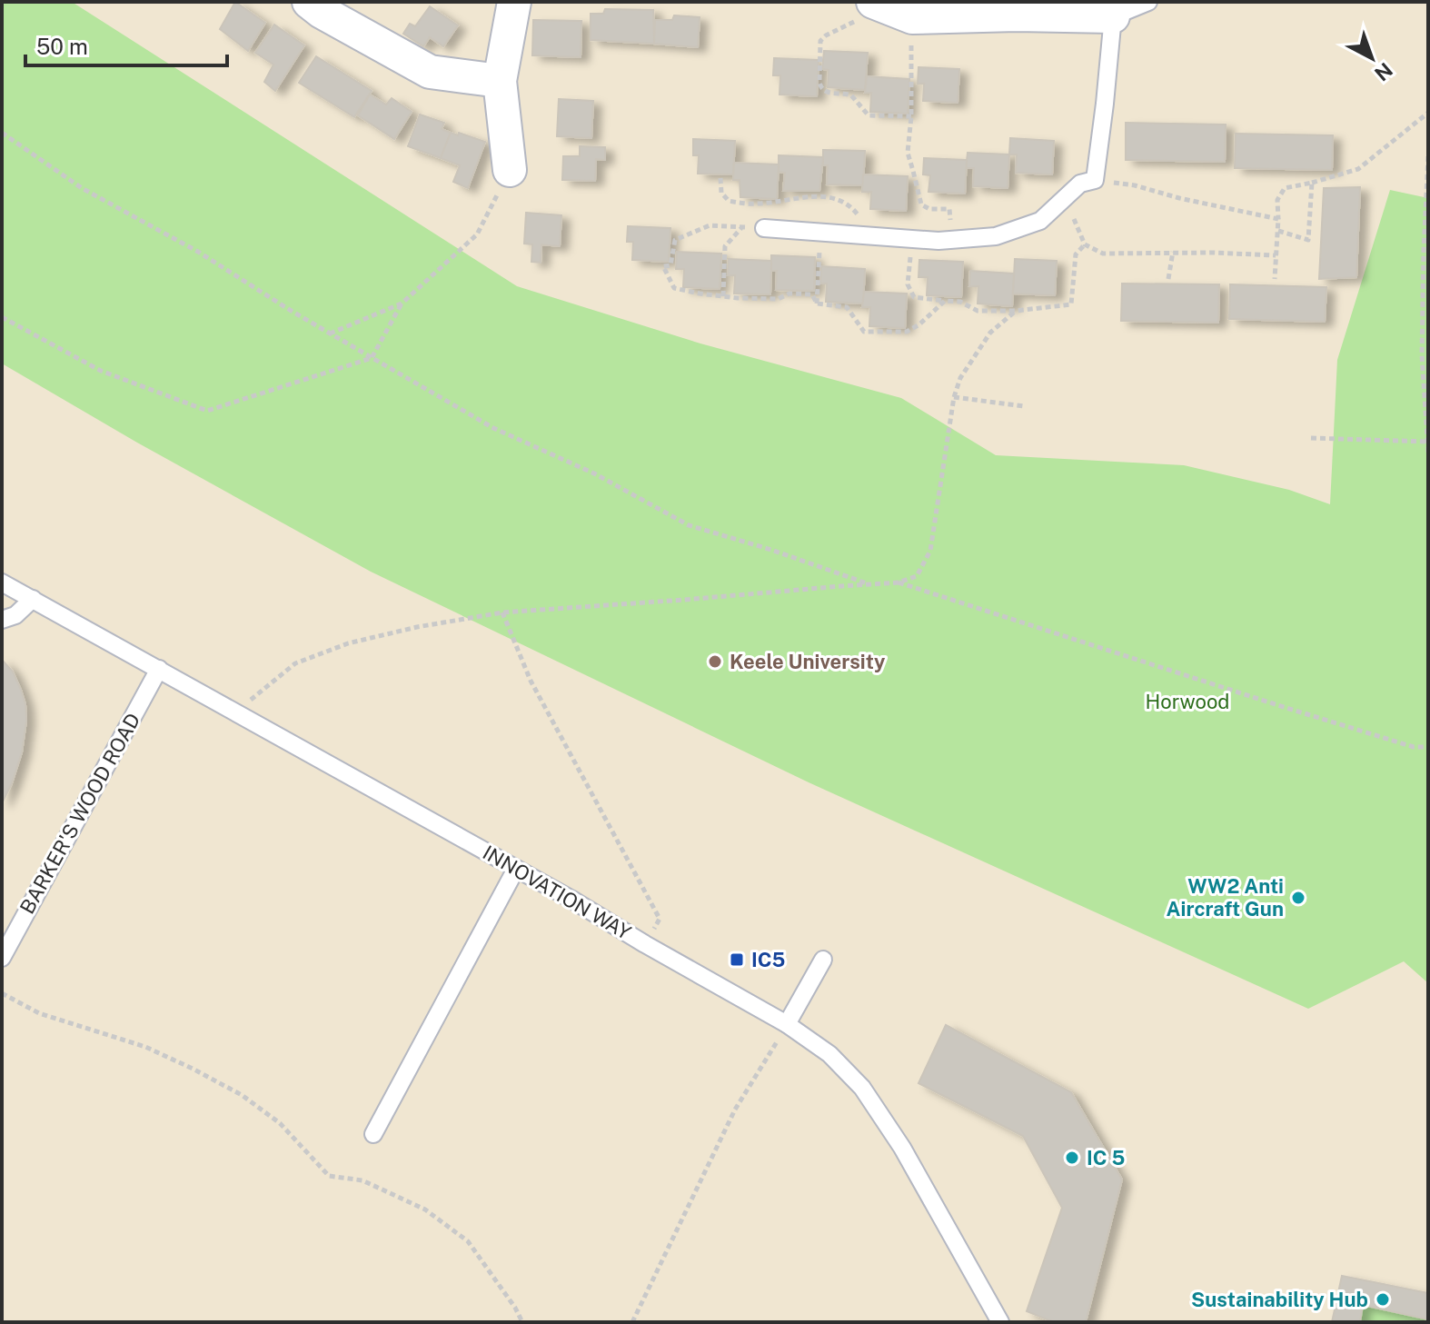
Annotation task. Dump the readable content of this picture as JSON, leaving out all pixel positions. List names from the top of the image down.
{
  "streets": {
    "lane": ["BARKER'S WOOD ROAD", "INNOVATION WAY"]
  },
  "crossings": [
    ["BARKER'S WOOD ROAD", "INNOVATION WAY"]
  ],
  "parks": ["Horwood"],
  "places": {
    "other": [
      "Keele University",
      "WW2 Anti Aircraft Gun",
      "IC 5",
      "Sustainability Hub"
    ],
    "transit": ["IC5"]
  },
  "scale_bar": "50 m",
  "north": "bottom right"
}
